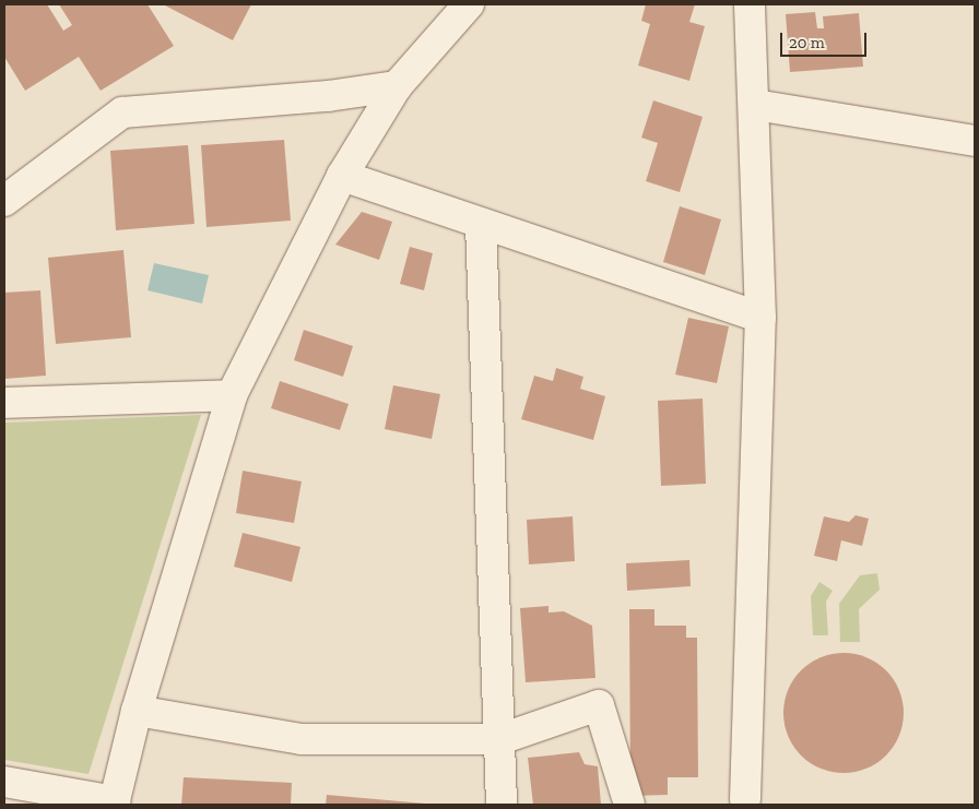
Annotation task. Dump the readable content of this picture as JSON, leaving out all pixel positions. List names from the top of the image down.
{
  "scale_bar": "20 m"
}
